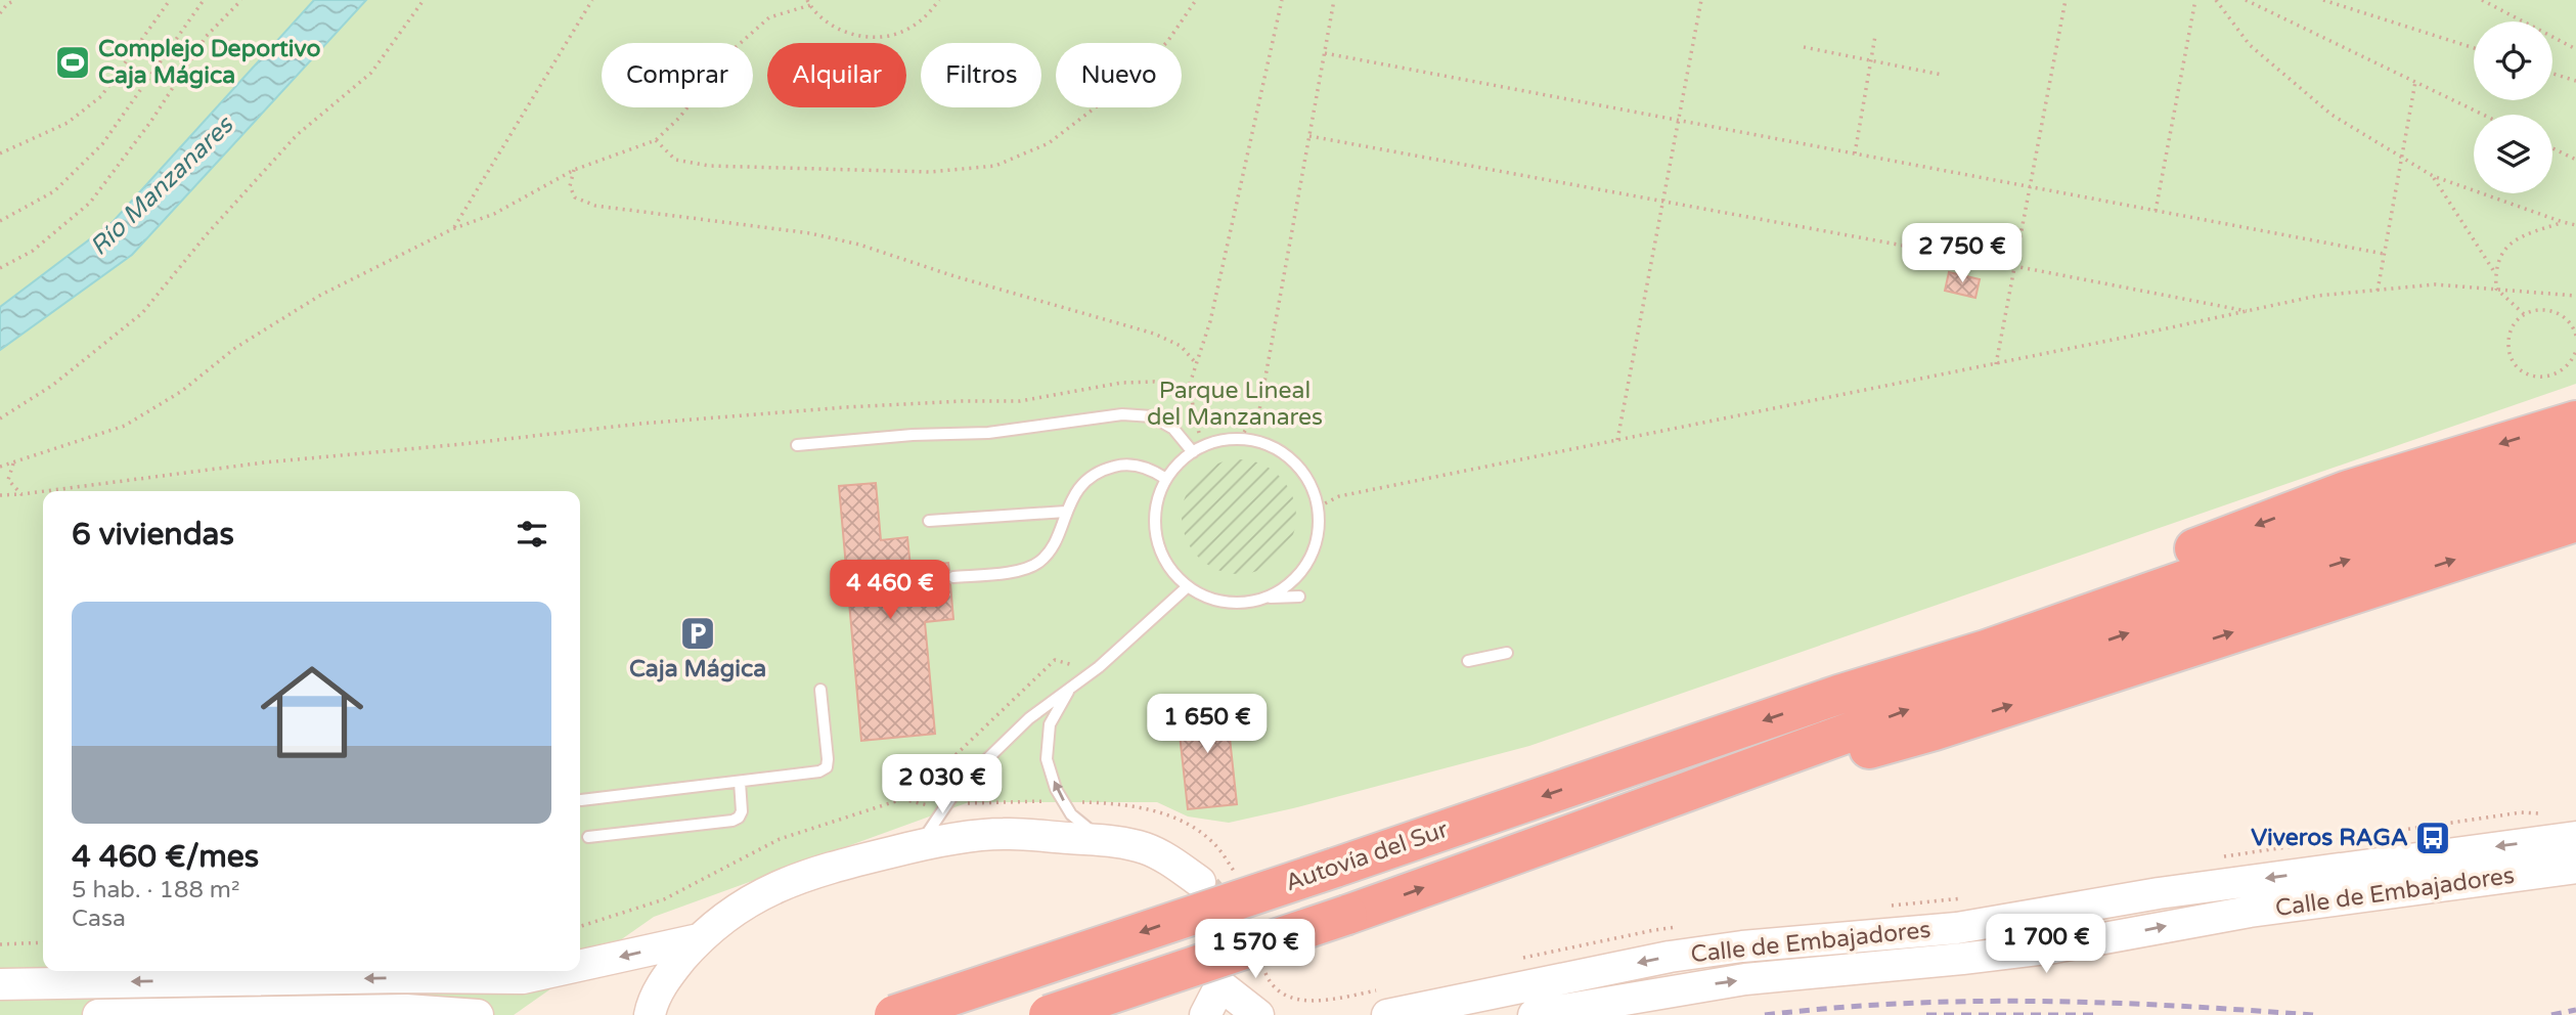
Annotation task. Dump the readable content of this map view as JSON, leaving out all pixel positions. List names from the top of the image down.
{
  "streets": {
    "highway": ["Autovía del Sur"],
    "main road": ["Calle de Embajadores"]
  },
  "water": ["Río Manzanares"],
  "parks": ["Parque Lineal del Manzanares"],
  "places": {
    "sports": ["Complejo Deportivo Caja Mágica"],
    "parking": ["Caja Mágica"],
    "bus stop": ["Viveros RAGA"]
  },
  "page": {
    "chip": [
      "Comprar",
      "Alquilar",
      "Filtros",
      "Nuevo"
    ],
    "price": [
      "2 750 €",
      "4 460 €",
      "1 650 €",
      "2 030 €",
      "1 700 €",
      "1 570 €"
    ],
    "heading": "6 viviendas",
    "list": [
      {
        "name": "4 460 €/mes",
        "note": "5 hab. · 188 m² · Casa"
      }
    ]
  }
}
